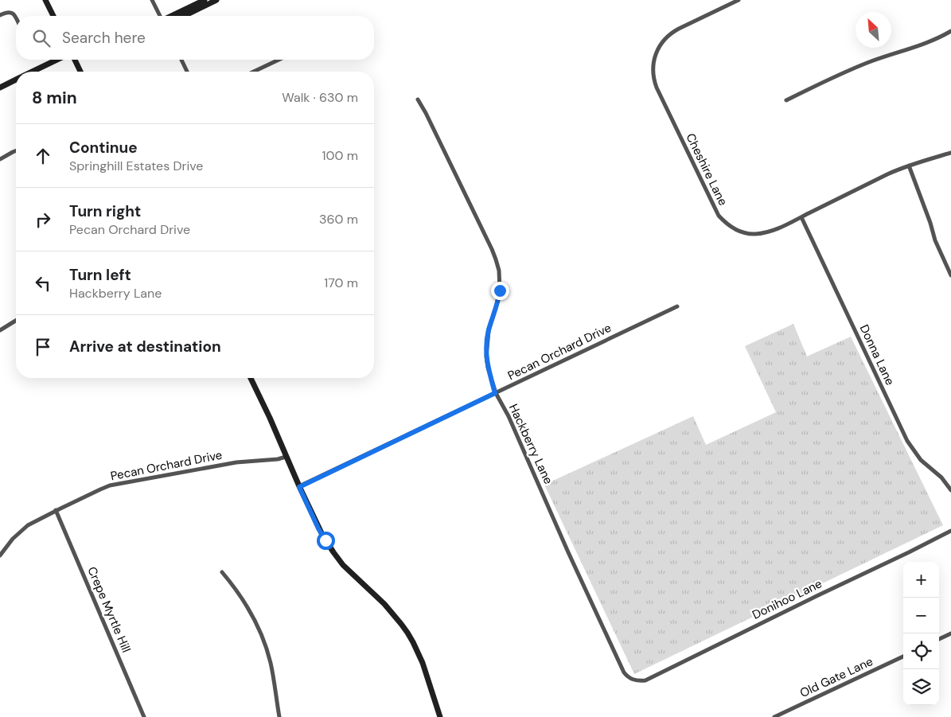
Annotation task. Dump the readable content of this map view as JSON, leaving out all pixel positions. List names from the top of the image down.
{
  "streets": {
    "street": [
      "Cheshire Lane",
      "Pecan Orchard Drive",
      "Donna Lane",
      "Hackberry Lane",
      "Donihoo Lane",
      "Crepe Myrtle Hill",
      "Old Gate Lane"
    ]
  },
  "crossings": [
    ["Cheshire Lane", "Donna Lane"],
    ["Pecan Orchard Drive", "Hackberry Lane"],
    ["Pecan Orchard Drive", "Crepe Myrtle Hill"],
    ["Hackberry Lane", "Donihoo Lane"]
  ],
  "north": "top left",
  "page": {
    "search": "Search here",
    "heading": ["8 min", "Walk · 630 m"],
    "list": [
      ["Continue", "Springhill Estates Drive", "100 m"],
      ["Turn right", "Pecan Orchard Drive", "360 m"],
      ["Turn left", "Hackberry Lane", "170 m"],
      "Arrive at destination"
    ],
    "map_buttons": ["+", "−"]
  }
}
